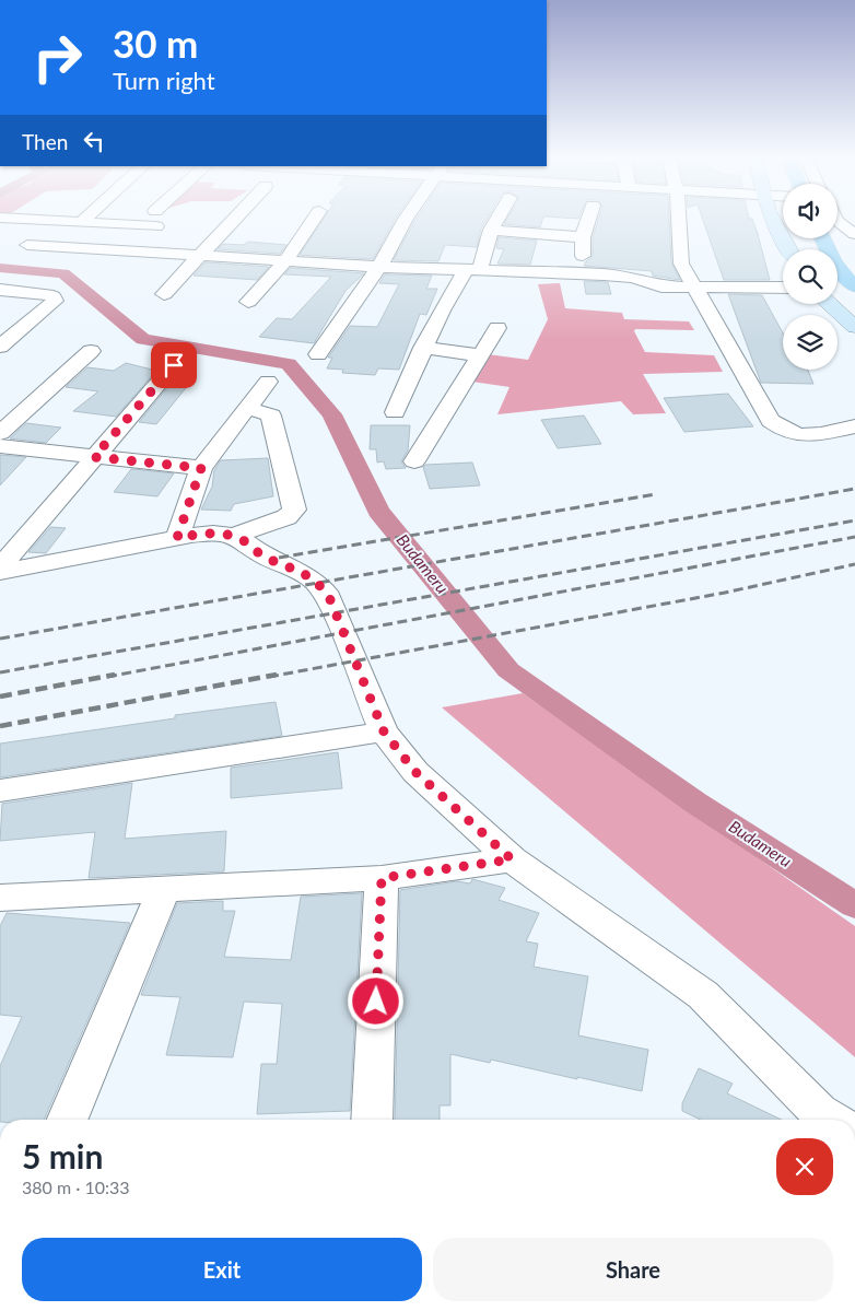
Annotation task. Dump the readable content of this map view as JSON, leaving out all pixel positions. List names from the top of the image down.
{
  "water": ["Budameru"],
  "page": {
    "turn": ["30 m", "Turn right"],
    "then": "Then",
    "heading": ["5 min", "380 m · 10:33"],
    "buttons": ["Exit", "Share"]
  }
}
